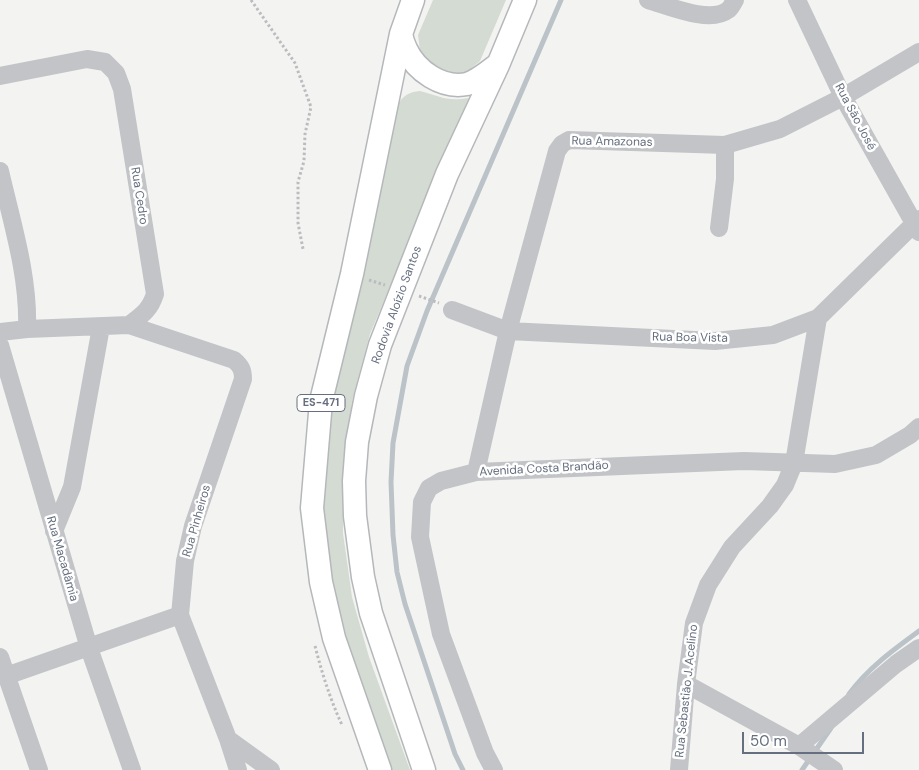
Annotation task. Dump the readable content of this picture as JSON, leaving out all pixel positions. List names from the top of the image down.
{
  "streets": {
    "main road": ["Rodovia Aloízio Santos", "ES-471"],
    "street": [
      "Rua São José",
      "Rua Amazonas",
      "Rua Cedro",
      "Rua Boa Vista",
      "Avenida Costa Brandão",
      "Rua Pinheiros",
      "Rua Macadâmia",
      "Rua Sebastião J. Acelino"
    ]
  },
  "crossings": [
    ["Rua São José", "Rua Amazonas"],
    ["Rua São José", "Rua Boa Vista"],
    ["Rua Amazonas", "Rua Boa Vista"],
    ["Rua Amazonas", "Avenida Costa Brandão"],
    ["Rua Cedro", "Rua Pinheiros"],
    ["Rua Boa Vista", "Rua Sebastião J. Acelino"],
    ["Avenida Costa Brandão", "Rua Sebastião J. Acelino"]
  ],
  "scale_bar": "50 m"
}
